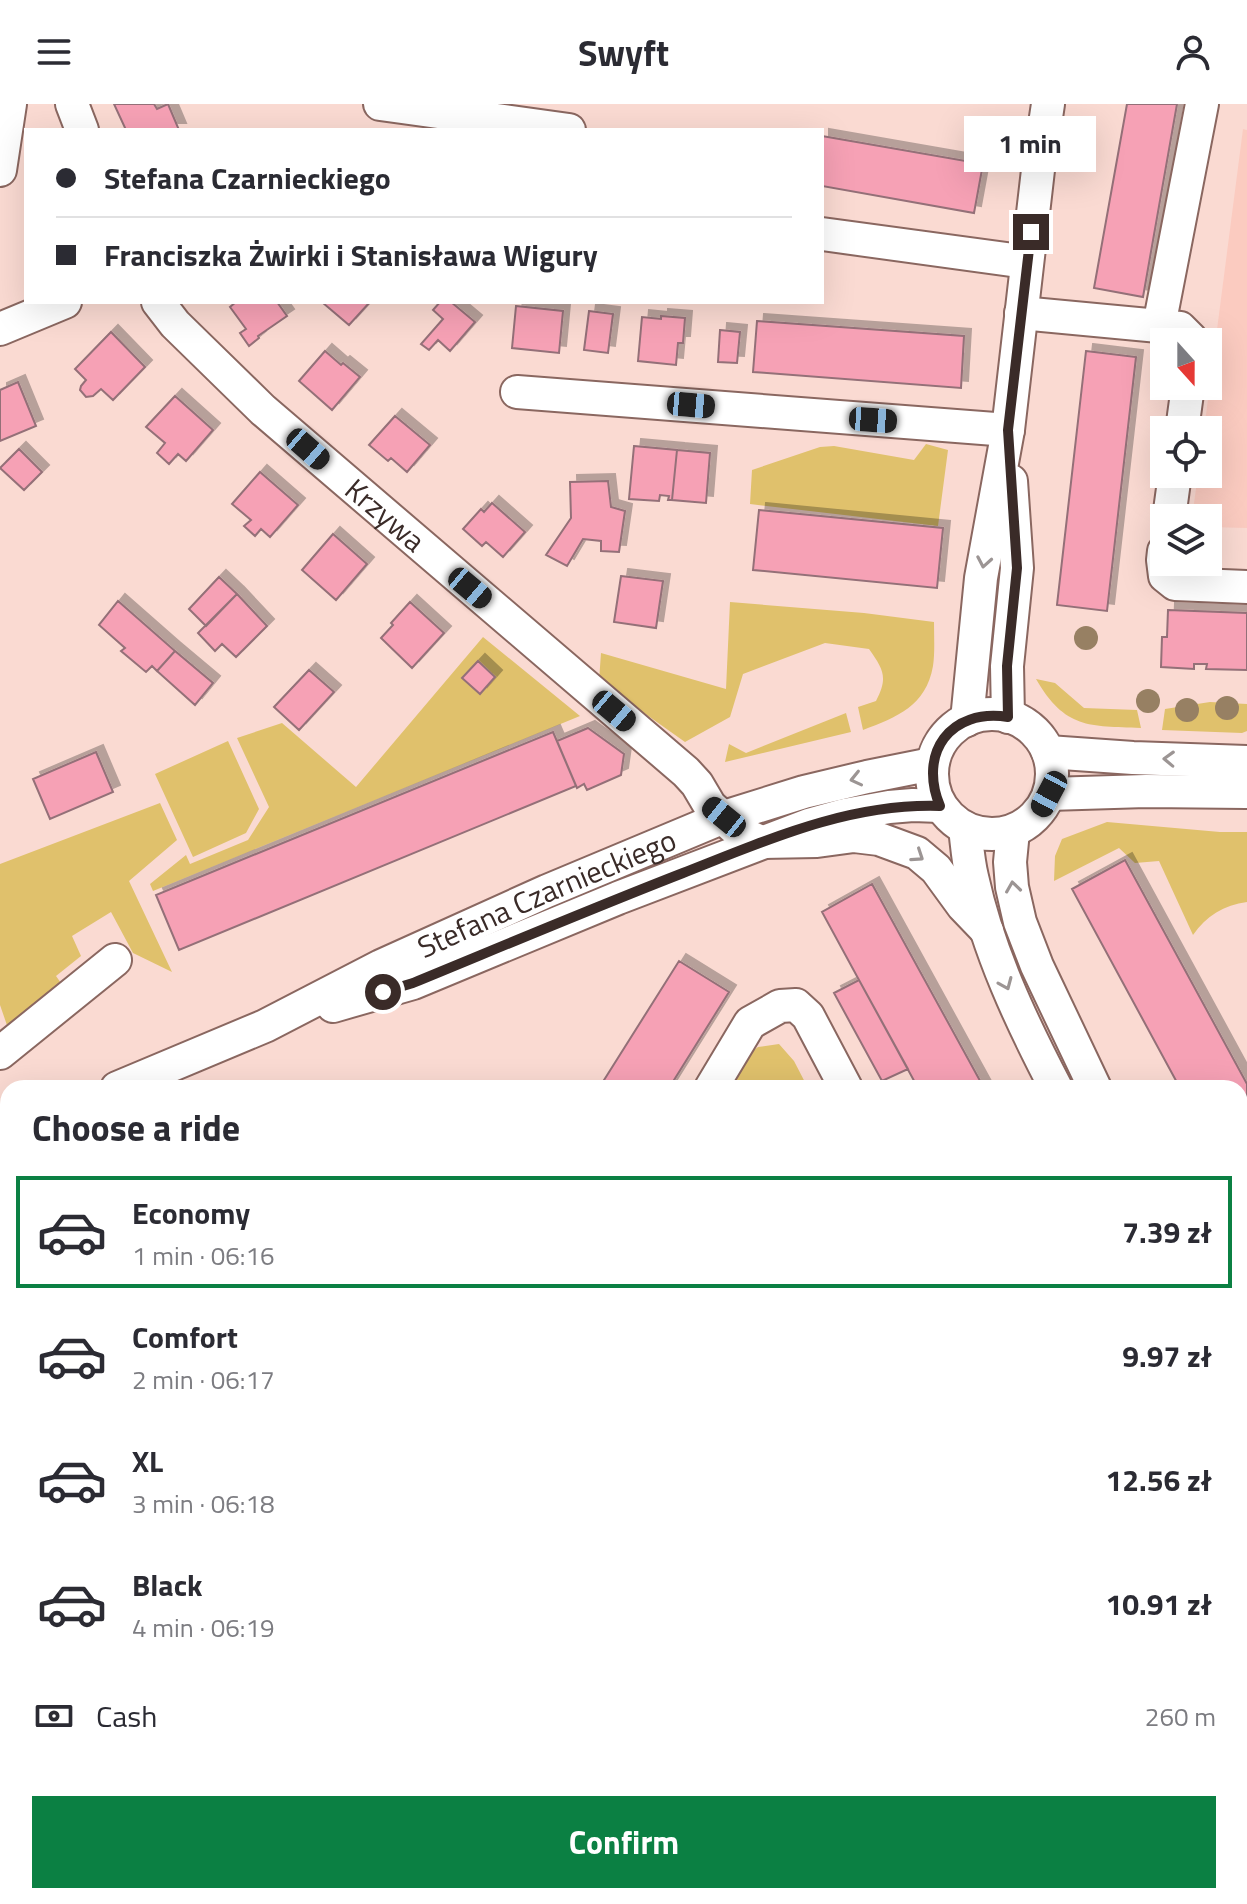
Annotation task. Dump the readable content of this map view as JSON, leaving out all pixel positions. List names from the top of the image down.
{
  "streets": {
    "street": ["Krzywa", "Stefana Czarnieckiego"]
  },
  "crossings": [
    ["Krzywa", "Stefana Czarnieckiego"]
  ],
  "north": "bottom",
  "page": {
    "header": "Swyft",
    "bubble": "1 min",
    "banner": ["Stefana Czarnieckiego", "Franciszka Żwirki i Stanisława Wigury"],
    "heading": "Choose a ride",
    "list": [
      {
        "name": "Economy",
        "note": "1 min · 06:16",
        "value": "7.39 zł"
      },
      {
        "name": "Comfort",
        "note": "2 min · 06:17",
        "value": "9.97 zł"
      },
      {
        "name": "XL",
        "note": "3 min · 06:18",
        "value": "12.56 zł"
      },
      {
        "name": "Black",
        "note": "4 min · 06:19",
        "value": "10.91 zł"
      }
    ],
    "pay": ["Cash", "260 m"],
    "buttons": "Confirm"
  }
}
